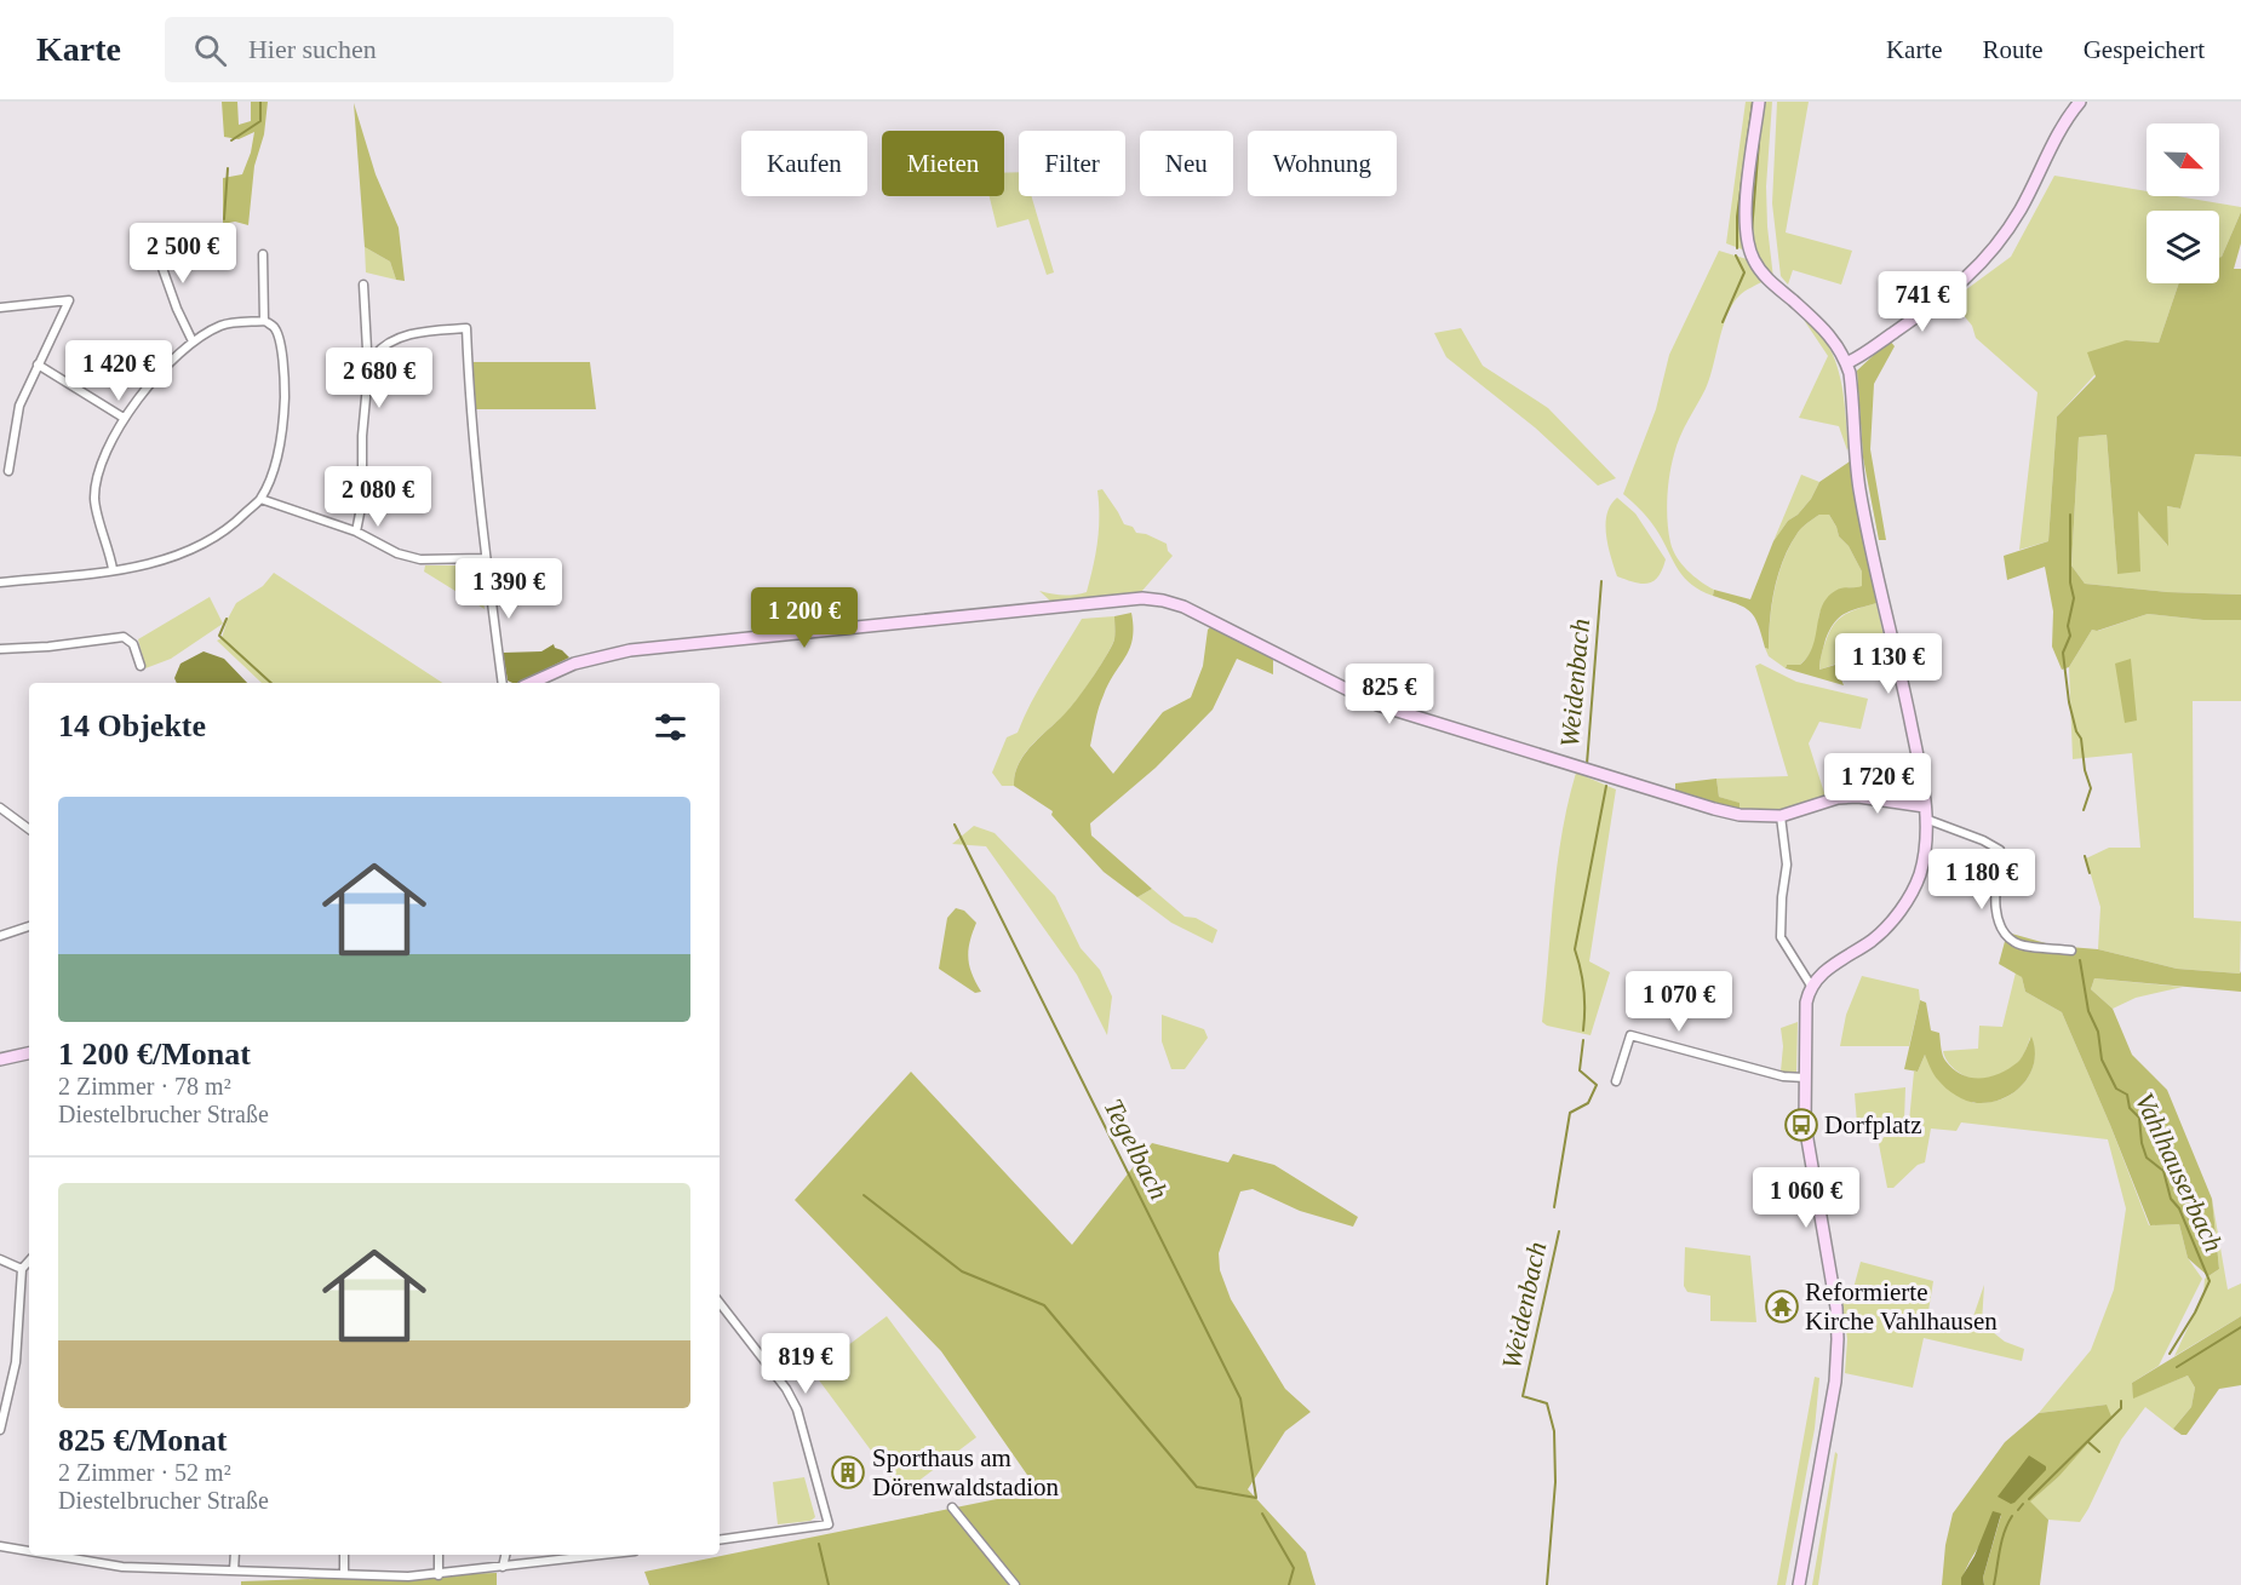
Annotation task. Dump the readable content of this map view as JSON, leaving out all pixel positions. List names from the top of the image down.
{
  "water": ["Weidenbach", "Tegelbach", "Vahlhauserbach"],
  "places": {
    "bus stop": ["Dorfplatz"],
    "temple": ["Reformierte Kirche Vahlhausen"],
    "building": ["Sporthaus am Dörenwaldstadion"]
  },
  "north": "bottom right",
  "page": {
    "header": "Karte",
    "search": "Hier suchen",
    "nav": ["Karte", "Route", "Gespeichert"],
    "chip": [
      "Kaufen",
      "Mieten",
      "Filter",
      "Neu",
      "Wohnung"
    ],
    "price": [
      "2 500 €",
      "741 €",
      "1 420 €",
      "2 680 €",
      "2 080 €",
      "1 390 €",
      "1 200 €",
      "1 130 €",
      "825 €",
      "1 720 €",
      "1 180 €",
      "1 070 €",
      "1 060 €",
      "819 €"
    ],
    "heading": "14 Objekte",
    "list": [
      {
        "name": "1 200 €/Monat",
        "note": "2 Zimmer · 78 m² · Diestelbrucher Straße"
      },
      {
        "name": "825 €/Monat",
        "note": "2 Zimmer · 52 m² · Diestelbrucher Straße"
      }
    ]
  }
}
